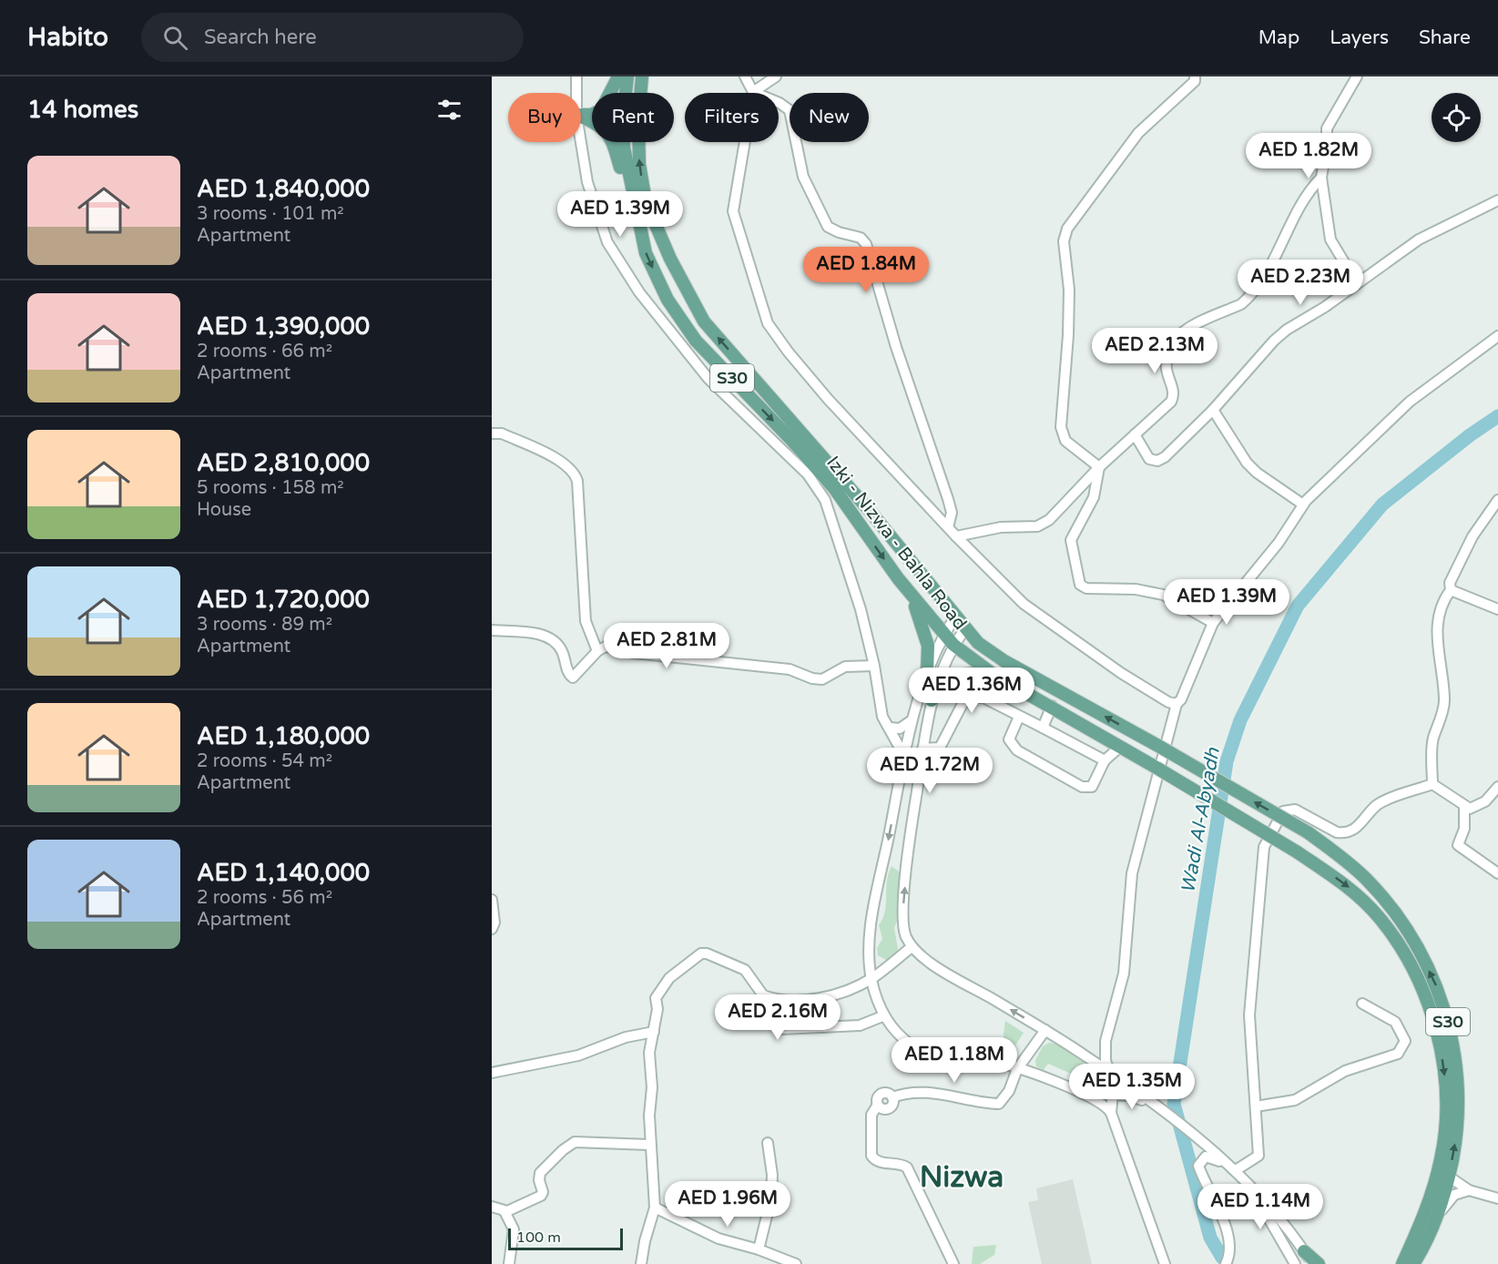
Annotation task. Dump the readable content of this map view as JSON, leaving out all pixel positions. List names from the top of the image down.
{
  "streets": {
    "main road": ["S30", "Izki - Nizwa - Bahla Road"]
  },
  "districts": ["Nizwa"],
  "water": ["Wadi Al-Abyadh"],
  "scale_bar": "100 m",
  "page": {
    "header": "Habito",
    "search": "Search here",
    "nav": ["Map", "Layers", "Share"],
    "heading": "14 homes",
    "chip": [
      "Buy",
      "Rent",
      "Filters",
      "New"
    ],
    "price": [
      "AED 1.82M",
      "AED 1.39M",
      "AED 1.84M",
      "AED 2.23M",
      "AED 2.13M",
      "AED 1.39M",
      "AED 2.81M",
      "AED 1.36M",
      "AED 1.72M",
      "AED 2.16M",
      "AED 1.18M",
      "AED 1.35M",
      "AED 1.96M",
      "AED 1.14M"
    ],
    "list": [
      {
        "name": "AED 1,840,000",
        "note": "3 rooms · 101 m² · Apartment"
      },
      {
        "name": "AED 1,390,000",
        "note": "2 rooms · 66 m² · Apartment"
      },
      {
        "name": "AED 2,810,000",
        "note": "5 rooms · 158 m² · House"
      },
      {
        "name": "AED 1,720,000",
        "note": "3 rooms · 89 m² · Apartment"
      },
      {
        "name": "AED 1,180,000",
        "note": "2 rooms · 54 m² · Apartment"
      },
      {
        "name": "AED 1,140,000",
        "note": "2 rooms · 56 m² · Apartment"
      }
    ],
    "scale": "100 m"
  }
}
